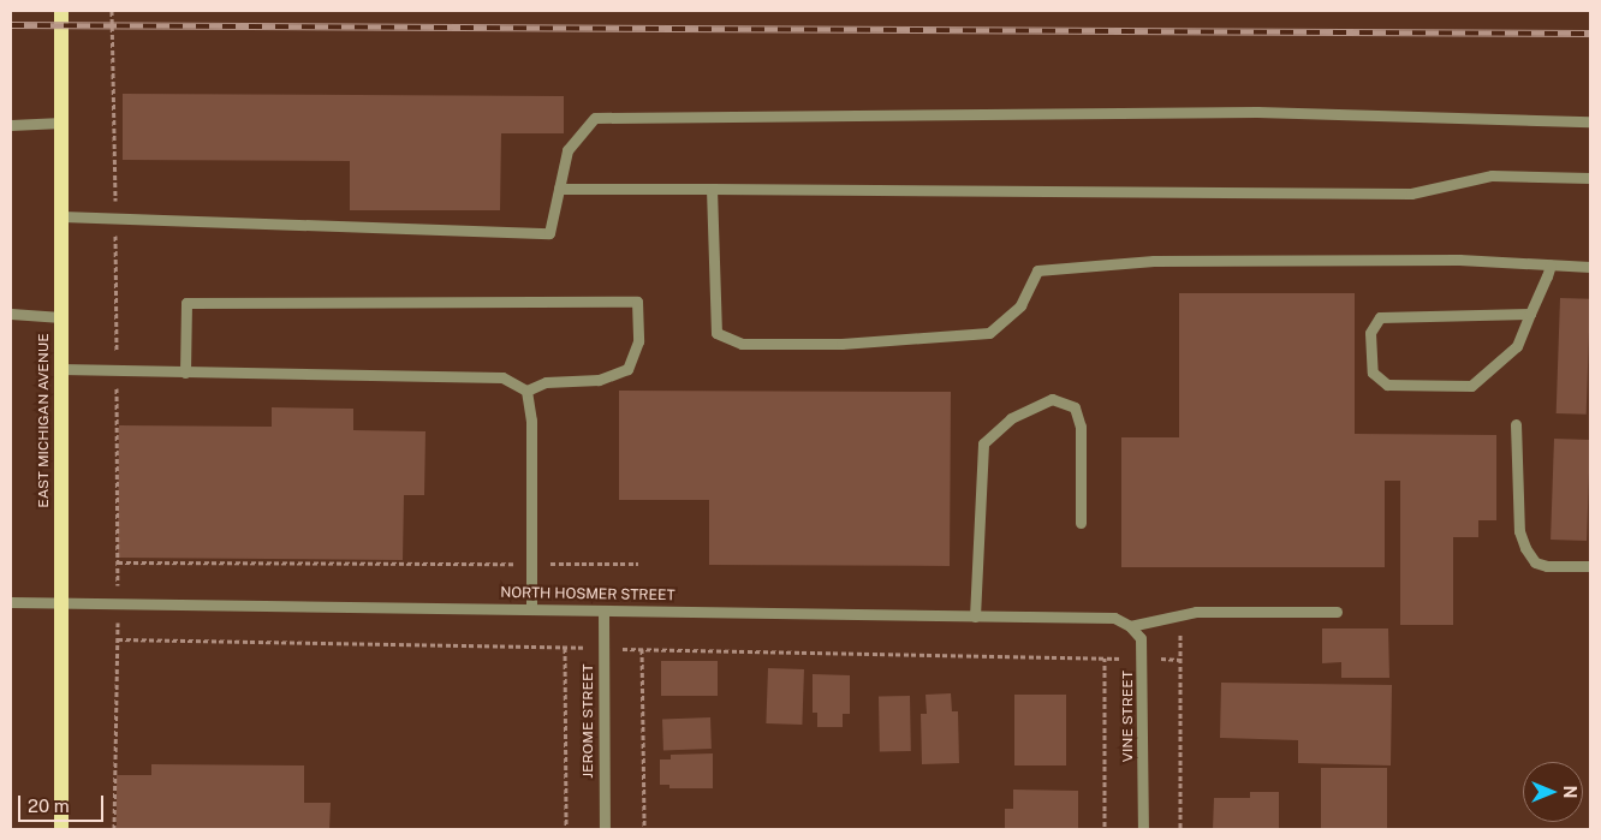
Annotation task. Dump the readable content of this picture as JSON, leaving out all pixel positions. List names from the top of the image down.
{
  "streets": {
    "main road": ["EAST MICHIGAN AVENUE"],
    "street": ["NORTH HOSMER STREET", "VINE STREET", "JEROME STREET"]
  },
  "crossings": [
    ["EAST MICHIGAN AVENUE", "NORTH HOSMER STREET"],
    ["NORTH HOSMER STREET", "VINE STREET"],
    ["NORTH HOSMER STREET", "JEROME STREET"]
  ],
  "scale_bar": "20 m",
  "north": "right"
}
